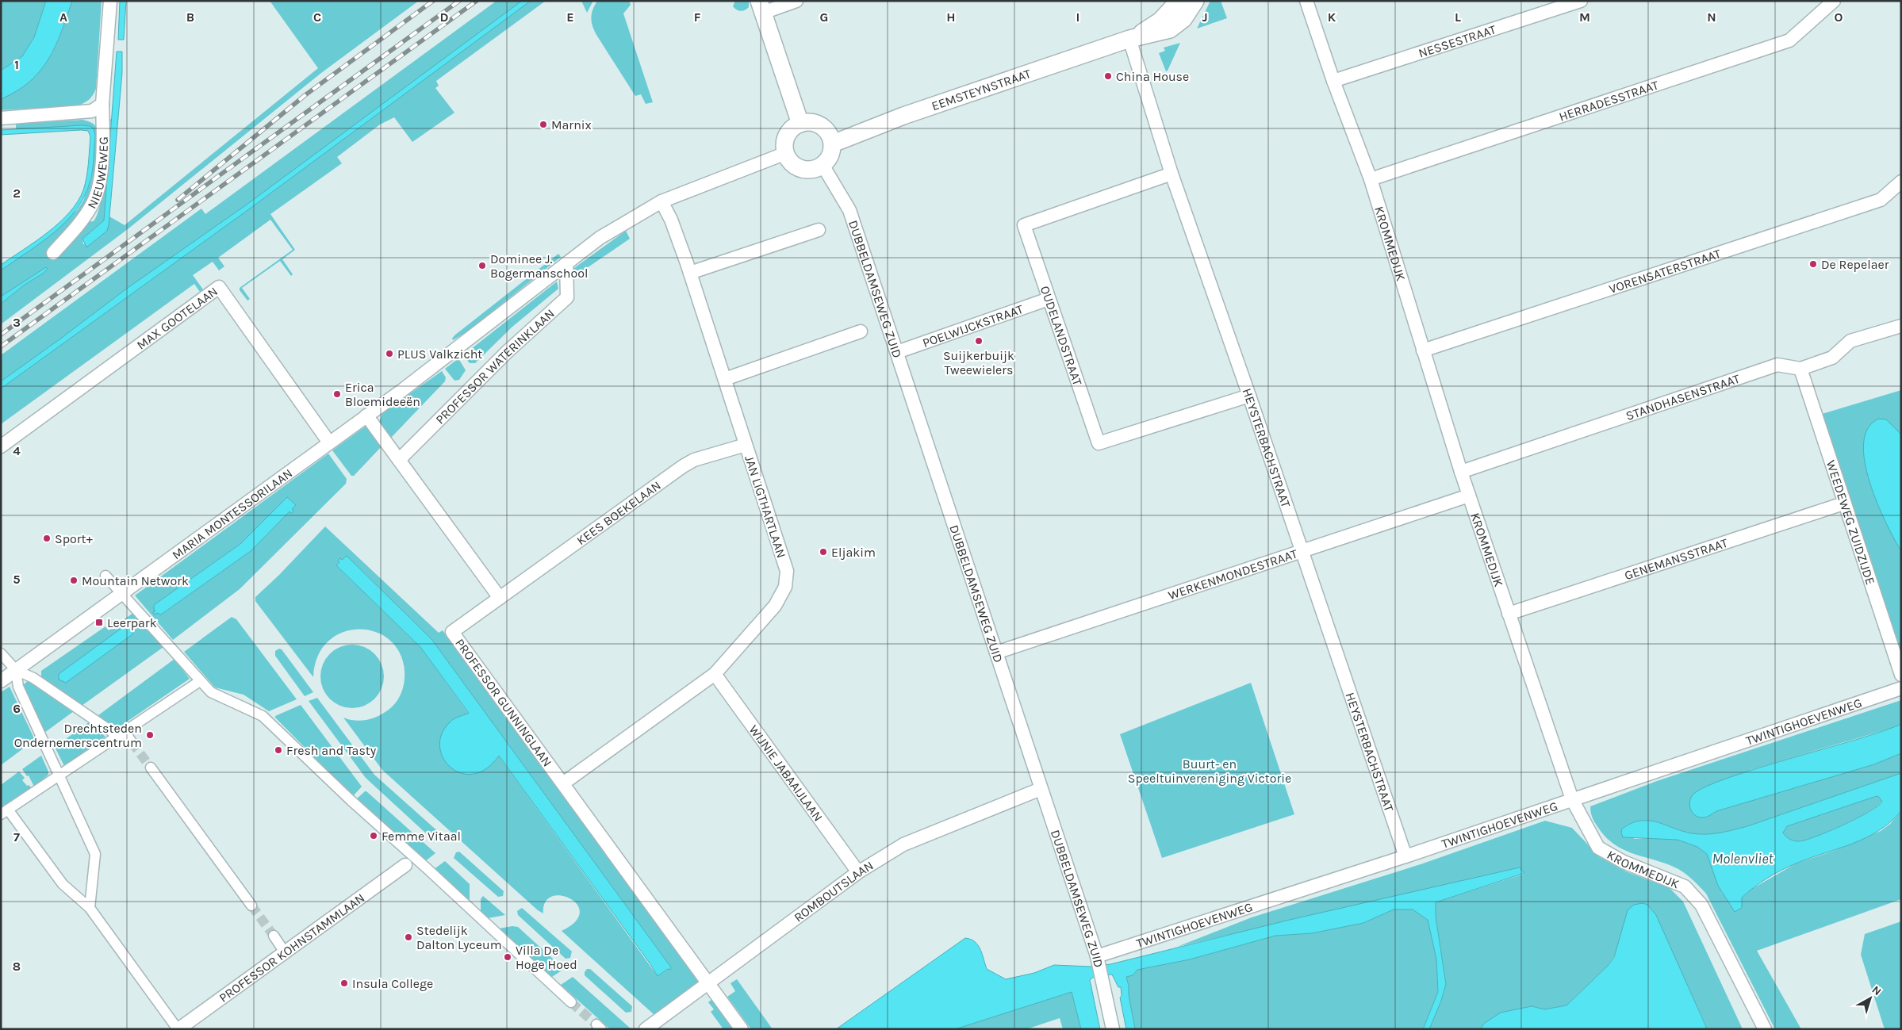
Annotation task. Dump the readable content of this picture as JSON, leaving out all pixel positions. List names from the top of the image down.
{
  "streets": {
    "street": [
      "NESSESTRAAT",
      "EEMSTEYNSTRAAT",
      "HERRADESSTRAAT",
      "NIEUWEWEG",
      "KROMMEDIJK",
      "VORENSATERSTRAAT",
      "DUBBELDAMSEWEG ZUID",
      "MAX GOOTELAAN",
      "POELWIJCKSTRAAT",
      "OUDELANDSTRAAT",
      "PROFESSOR WATERINKLAAN",
      "STANDHASENSTRAAT",
      "HEYSTERBACHSTRAAT",
      "JAN LIGTHARTLAAN",
      "MARIA MONTESSORILAAN",
      "KEES BOEKELAAN",
      "WEEDEWEG ZUIDZIJDE",
      "GENEMANSSTRAAT",
      "WERKENMONDESTRAAT",
      "PROFESSOR GUNNINGLAAN",
      "TWINTIGHOEVENWEG",
      "WIJNIE JABAAIJLAAN",
      "ROMBOUTSLAAN",
      "PROFESSOR KOHNSTAMMLAAN"
    ]
  },
  "crossings": [
    ["NESSESTRAAT", "KROMMEDIJK"],
    ["EEMSTEYNSTRAAT", "DUBBELDAMSEWEG ZUID"],
    ["EEMSTEYNSTRAAT", "HEYSTERBACHSTRAAT"],
    ["HERRADESSTRAAT", "KROMMEDIJK"],
    ["KROMMEDIJK", "VORENSATERSTRAAT"],
    ["KROMMEDIJK", "STANDHASENSTRAAT"],
    ["KROMMEDIJK", "GENEMANSSTRAAT"],
    ["KROMMEDIJK", "WERKENMONDESTRAAT"],
    ["KROMMEDIJK", "TWINTIGHOEVENWEG"],
    ["DUBBELDAMSEWEG ZUID", "POELWIJCKSTRAAT"],
    ["DUBBELDAMSEWEG ZUID", "WERKENMONDESTRAAT"],
    ["DUBBELDAMSEWEG ZUID", "TWINTIGHOEVENWEG"],
    ["DUBBELDAMSEWEG ZUID", "ROMBOUTSLAAN"],
    ["MAX GOOTELAAN", "MARIA MONTESSORILAAN"],
    ["POELWIJCKSTRAAT", "OUDELANDSTRAAT"],
    ["OUDELANDSTRAAT", "HEYSTERBACHSTRAAT"],
    ["STANDHASENSTRAAT", "WEEDEWEG ZUIDZIJDE"],
    ["HEYSTERBACHSTRAAT", "WERKENMONDESTRAAT"],
    ["HEYSTERBACHSTRAAT", "TWINTIGHOEVENWEG"],
    ["JAN LIGTHARTLAAN", "KEES BOEKELAAN"],
    ["JAN LIGTHARTLAAN", "WIJNIE JABAAIJLAAN"],
    ["KEES BOEKELAAN", "PROFESSOR GUNNINGLAAN"],
    ["WEEDEWEG ZUIDZIJDE", "GENEMANSSTRAAT"],
    ["PROFESSOR GUNNINGLAAN", "ROMBOUTSLAAN"],
    ["WIJNIE JABAAIJLAAN", "ROMBOUTSLAAN"]
  ],
  "water": ["Molenvliet"],
  "parks": ["Buurt- en Speeltuinvereniging Victorie"],
  "places": {
    "other": [
      "China House",
      "Marnix",
      "De Repelaer",
      "Dominee J. Bogermanschool",
      "Suijkerbuijk Tweewielers",
      "PLUS Valkzicht",
      "Erica Bloemideeën",
      "Sport+",
      "Eljakim",
      "Mountain Network",
      "Drechtsteden Ondernemerscentrum",
      "Fresh and Tasty",
      "Femme Vitaal",
      "Stedelijk Dalton Lyceum",
      "Villa De Hoge Hoed",
      "Insula College"
    ],
    "transit": ["Leerpark"]
  },
  "north": "top right",
  "grid": {
    "columns": [
      "A",
      "B",
      "C",
      "D",
      "E",
      "F",
      "G",
      "H",
      "I",
      "J",
      "K",
      "L",
      "M",
      "N",
      "O"
    ],
    "rows": [
      "1",
      "2",
      "3",
      "4",
      "5",
      "6",
      "7",
      "8"
    ]
  }
}
